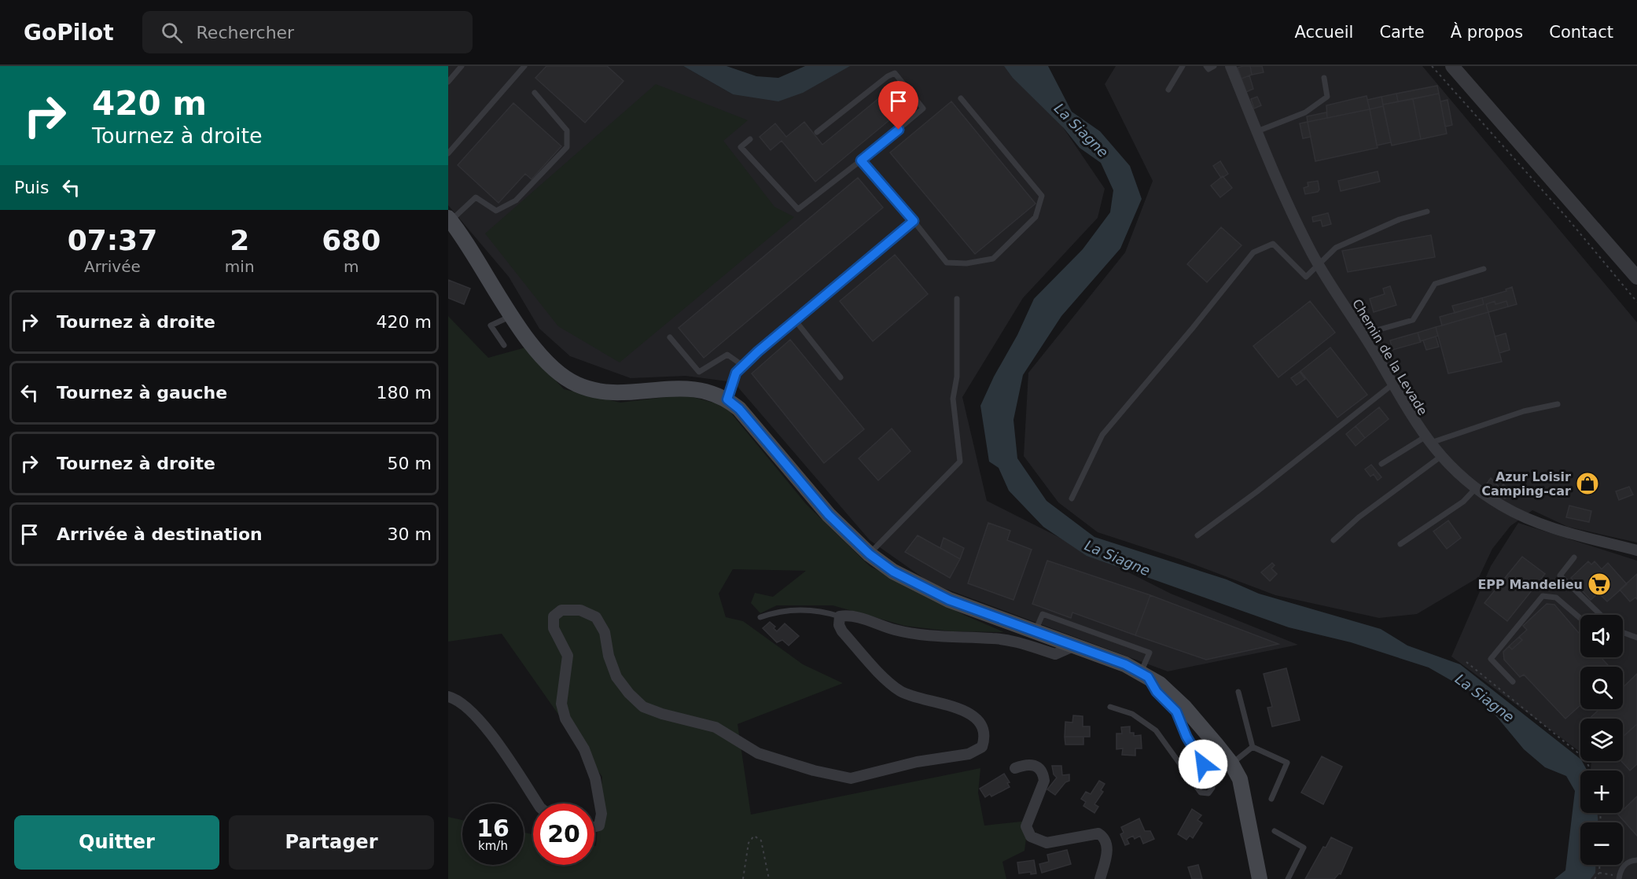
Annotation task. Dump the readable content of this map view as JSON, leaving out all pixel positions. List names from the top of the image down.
{
  "streets": {
    "street": ["Chemin de la Levade"]
  },
  "water": ["La Siagne"],
  "places": {
    "shop": ["Azur Loisir Camping-car"],
    "supermarket": ["EPP Mandelieu"]
  },
  "page": {
    "header": "GoPilot",
    "search": "Rechercher",
    "nav": [
      "Accueil",
      "Carte",
      "À propos",
      "Contact"
    ],
    "turn": ["420 m", "Tournez à droite"],
    "then": "Puis",
    "eta": [
      "07:37",
      "Arrivée",
      "2",
      "min",
      "680",
      "m"
    ],
    "list": [
      {
        "name": "Tournez à droite",
        "value": "420 m"
      },
      {
        "name": "Tournez à gauche",
        "value": "180 m"
      },
      {
        "name": "Tournez à droite",
        "value": "50 m"
      },
      {
        "name": "Arrivée à destination",
        "value": "30 m"
      }
    ],
    "map_buttons": ["+", "−"],
    "speed": "16 km/h",
    "limit": "20",
    "buttons": ["Quitter", "Partager"]
  }
}
